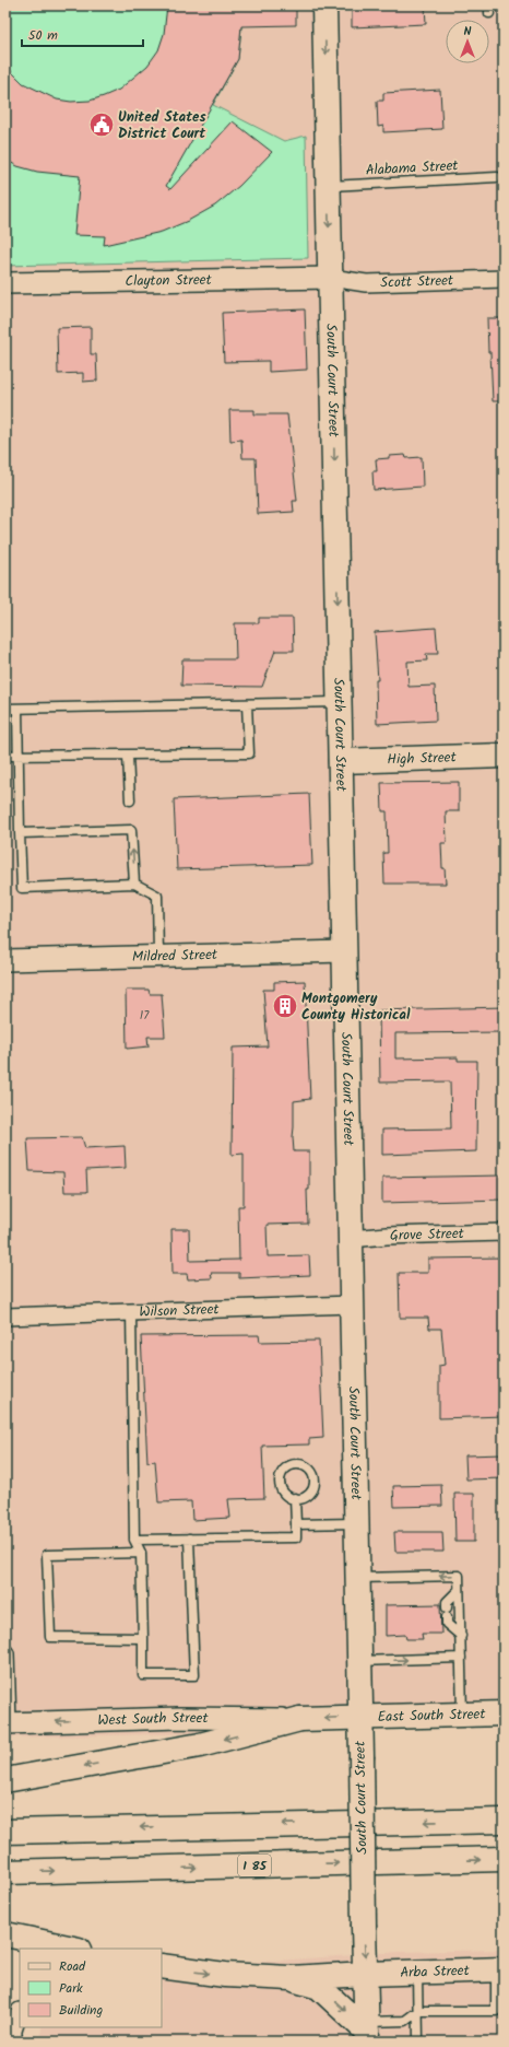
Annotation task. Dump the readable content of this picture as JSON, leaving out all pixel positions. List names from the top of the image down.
{
  "streets": {
    "main road": [
      "South Court Street",
      "High Street",
      "East South Street",
      "I 85",
      "Arba Street"
    ],
    "street": [
      "Clayton Street",
      "Scott Street",
      "Mildred Street",
      "Grove Street",
      "Wilson Street",
      "West South Street"
    ],
    "lane": ["Alabama Street"]
  },
  "crossings": [
    ["Alabama Street", "South Court Street"],
    ["Clayton Street", "Scott Street"],
    ["Clayton Street", "South Court Street"],
    ["Scott Street", "South Court Street"],
    ["South Court Street", "High Street"],
    ["South Court Street", "Mildred Street"],
    ["South Court Street", "Grove Street"],
    ["South Court Street", "Wilson Street"],
    ["South Court Street", "East South Street"],
    ["South Court Street", "Arba Street"],
    ["East South Street", "West South Street"]
  ],
  "one_way": ["South Court Street", "West South Street"],
  "places": {
    "public building": ["United States District Court"],
    "building": ["Montgomery County Historical"]
  },
  "house_numbers": ["17"],
  "legend": ["Road", "Park", "Building"],
  "scale_bar": "50 m",
  "north": "top"
}
